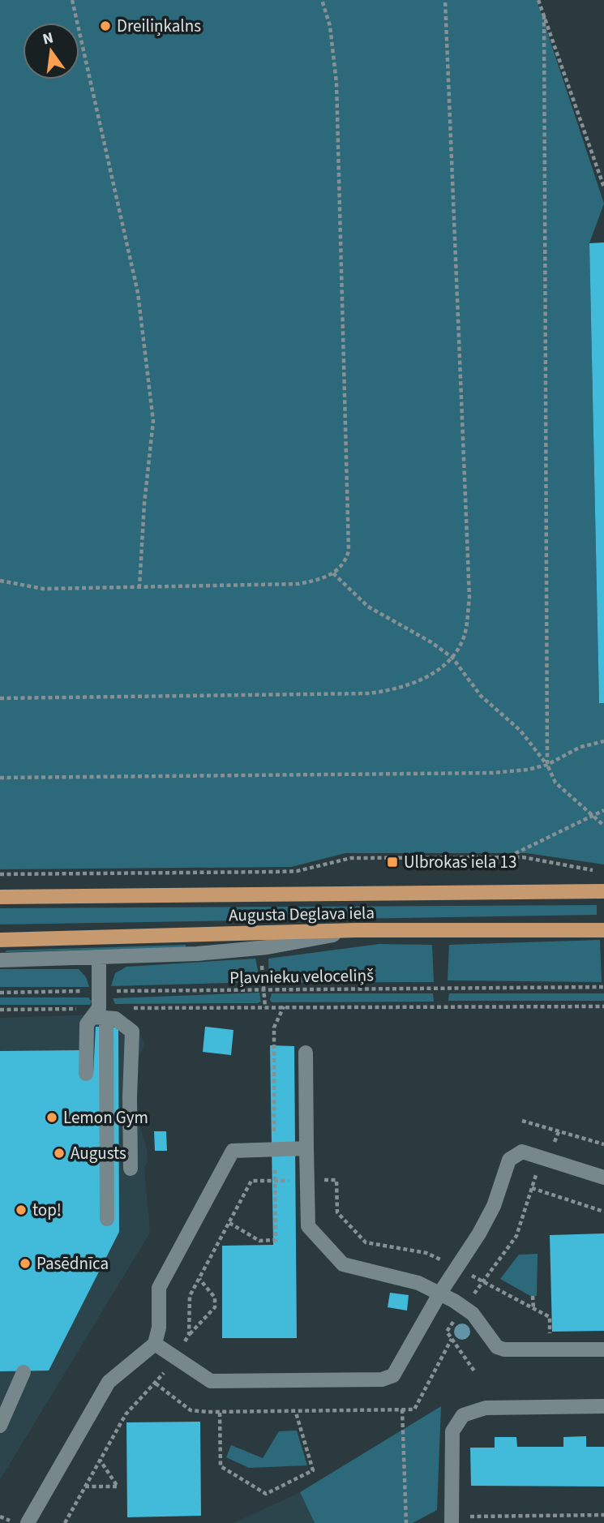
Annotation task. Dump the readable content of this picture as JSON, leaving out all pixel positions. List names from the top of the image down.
{
  "streets": {
    "main road": ["Augusta Deglava iela"],
    "path": ["Pļavnieku veloceliņš"]
  },
  "places": {
    "other": [
      "Dreiliņkalns",
      "Lemon Gym",
      "Augusts",
      "top!",
      "Pasēdnīca"
    ],
    "transit": ["Ulbrokas iela 13"]
  },
  "north": "top"
}
